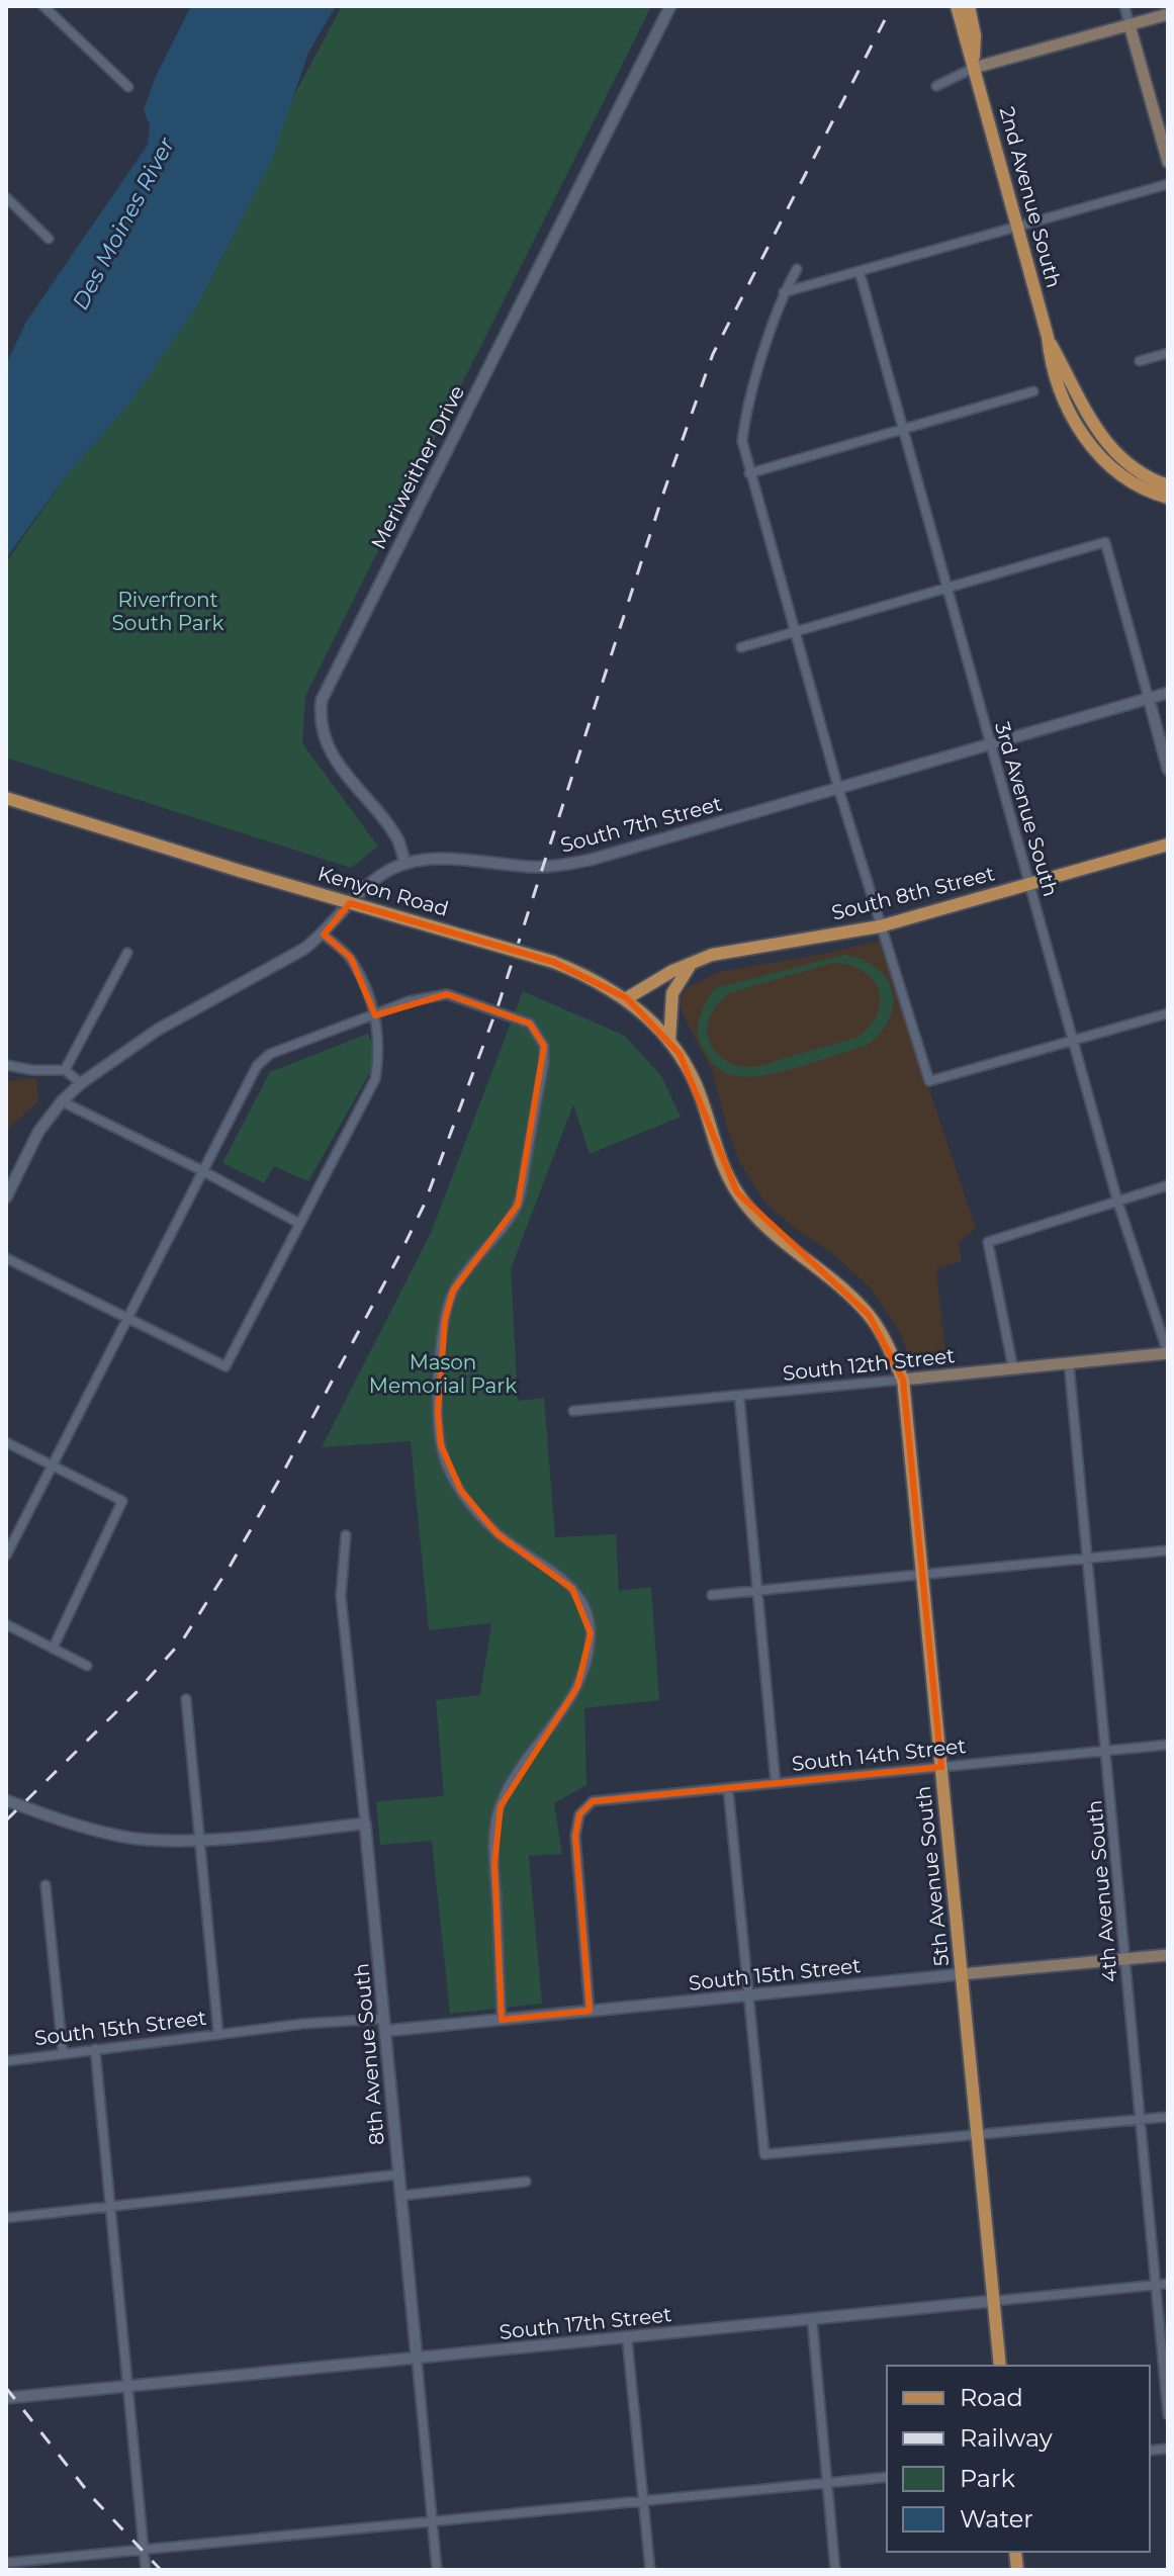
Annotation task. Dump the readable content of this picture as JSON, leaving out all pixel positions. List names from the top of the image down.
{
  "streets": {
    "main road": [
      "2nd Avenue South",
      "Kenyon Road",
      "South 8th Street",
      "South 12th Street",
      "5th Avenue South",
      "South 15th Street"
    ],
    "street": [
      "Meriweither Drive",
      "3rd Avenue South",
      "South 7th Street",
      "South 14th Street",
      "4th Avenue South",
      "8th Avenue South",
      "South 17th Street"
    ]
  },
  "crossings": [
    ["Meriweither Drive", "South 7th Street"],
    ["3rd Avenue South", "South 7th Street"],
    ["3rd Avenue South", "South 8th Street"],
    ["3rd Avenue South", "South 12th Street"],
    ["Kenyon Road", "South 8th Street"],
    ["Kenyon Road", "South 12th Street"],
    ["Kenyon Road", "5th Avenue South"],
    ["South 12th Street", "5th Avenue South"],
    ["South 12th Street", "4th Avenue South"],
    ["South 14th Street", "5th Avenue South"],
    ["South 14th Street", "4th Avenue South"],
    ["South 14th Street", "South 15th Street"],
    ["5th Avenue South", "South 15th Street"],
    ["5th Avenue South", "South 17th Street"],
    ["4th Avenue South", "South 15th Street"],
    ["4th Avenue South", "South 17th Street"],
    ["South 15th Street", "8th Avenue South"],
    ["8th Avenue South", "South 17th Street"]
  ],
  "water": ["Des Moines River"],
  "parks": ["Riverfront South Park", "Mason Memorial Park"],
  "legend": [
    "Road",
    "Railway",
    "Park",
    "Water"
  ]
}
